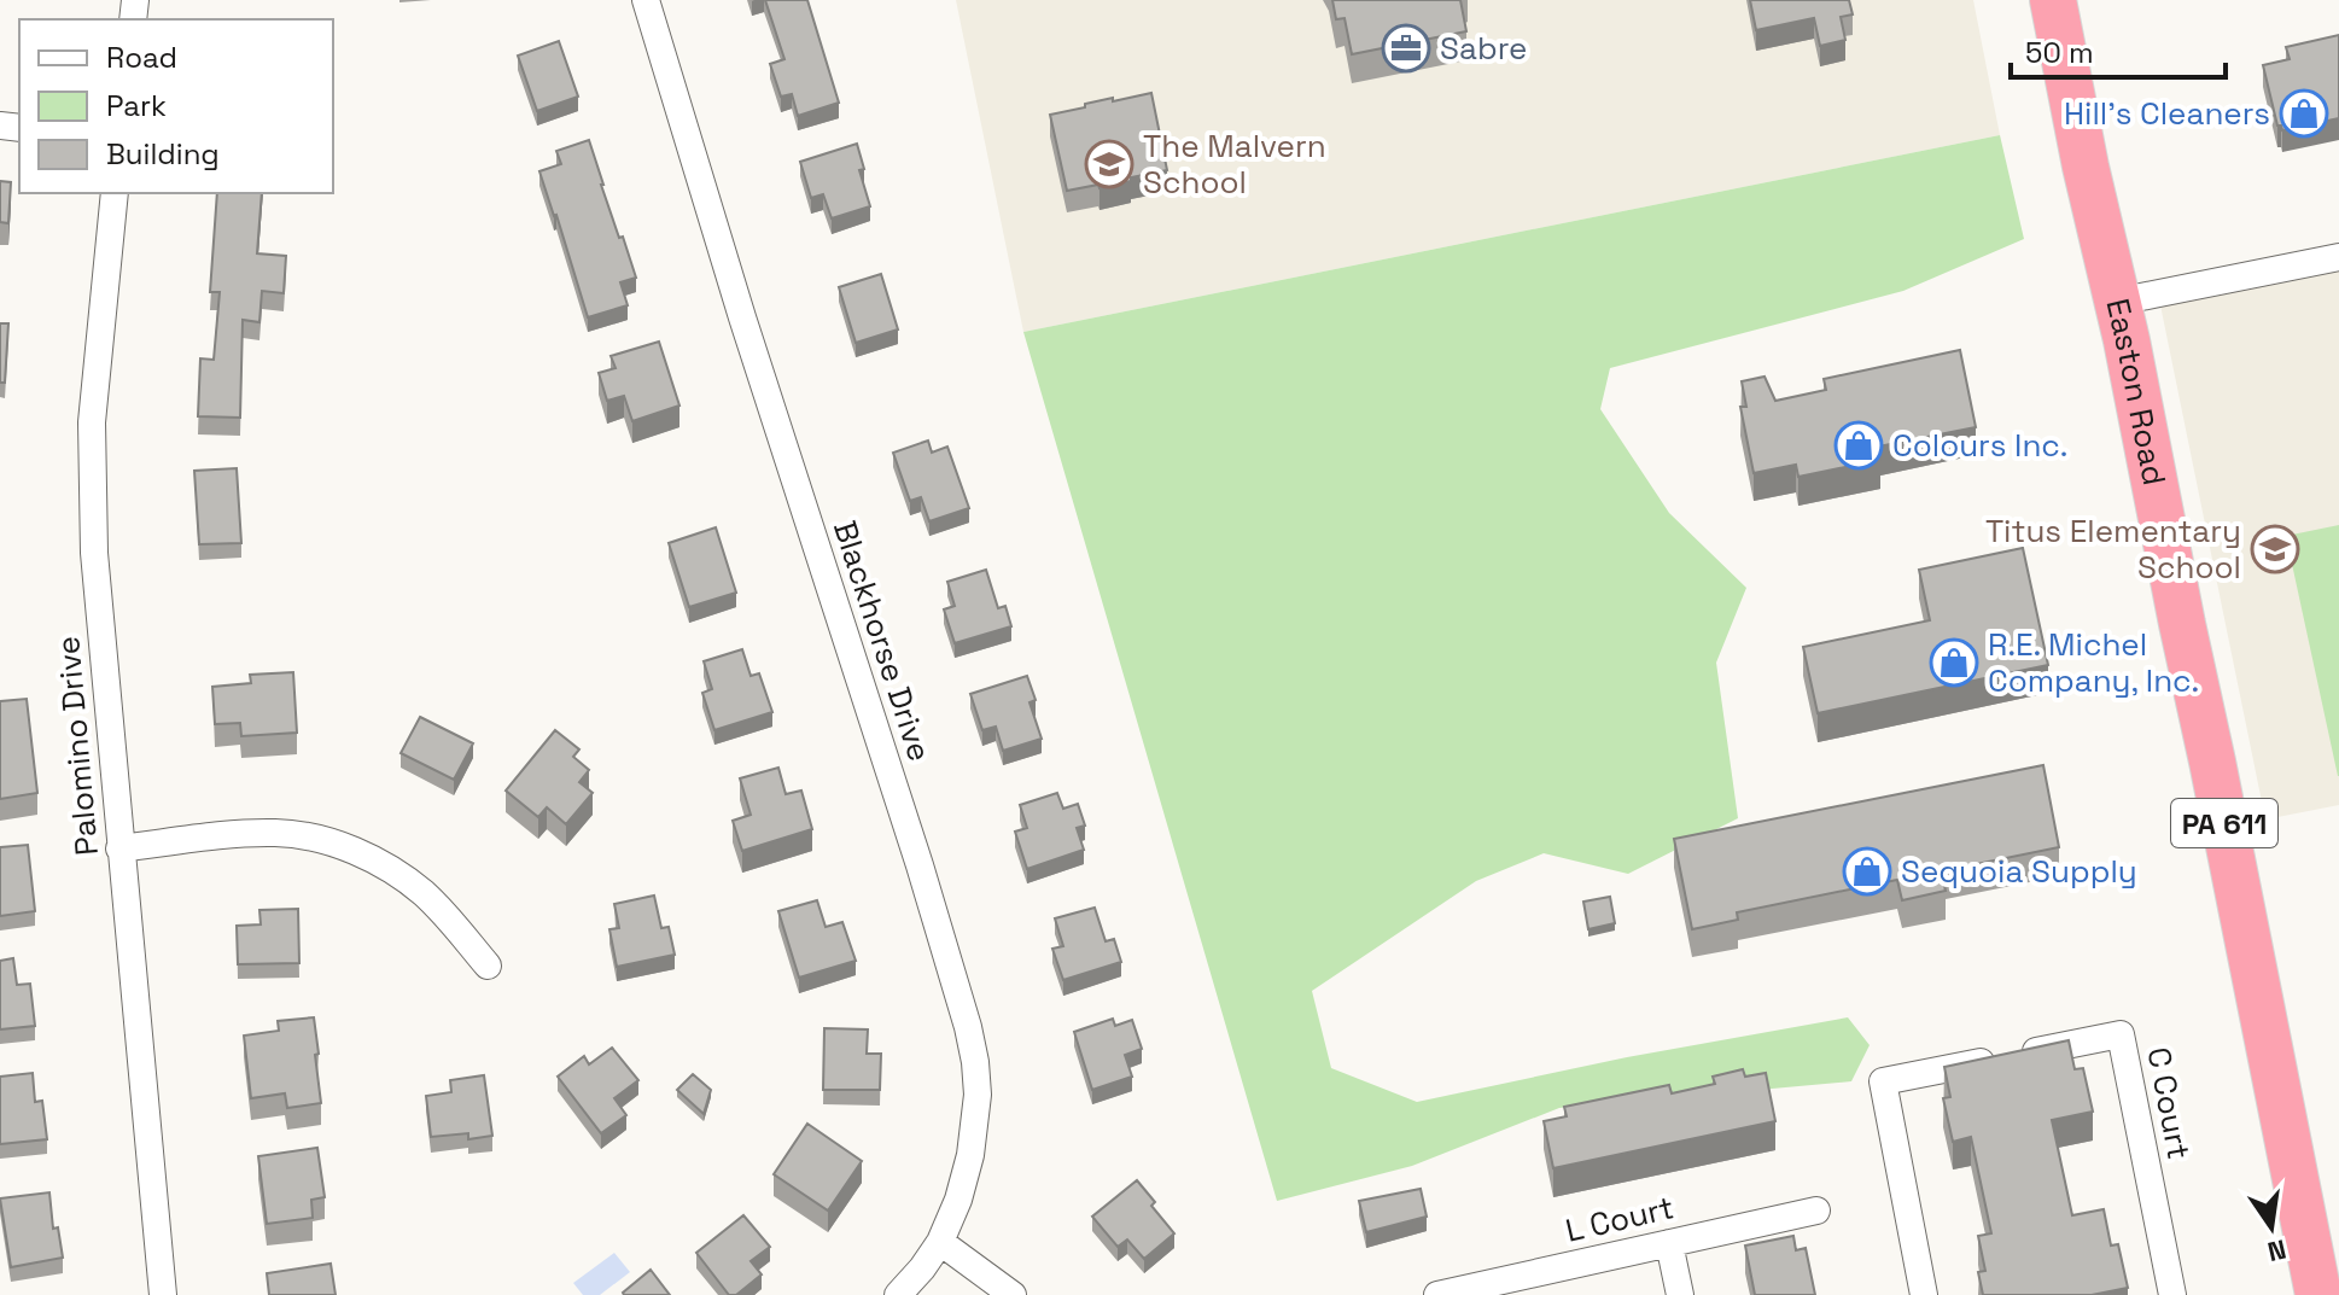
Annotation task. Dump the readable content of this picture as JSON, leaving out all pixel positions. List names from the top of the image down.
{
  "streets": {
    "highway": ["Easton Road", "PA 611"],
    "street": [
      "Blackhorse Drive",
      "Palomino Drive",
      "C Court",
      "L Court"
    ]
  },
  "places": {
    "office": ["Sabre"],
    "shop": [
      "Hill's Cleaners",
      "Colours Inc.",
      "R.E. Michel Company, Inc.",
      "Sequoia Supply"
    ],
    "school or university": ["The Malvern School", "Titus Elementary School"]
  },
  "legend": ["Road", "Park", "Building"],
  "scale_bar": "50 m",
  "north": "bottom"
}
